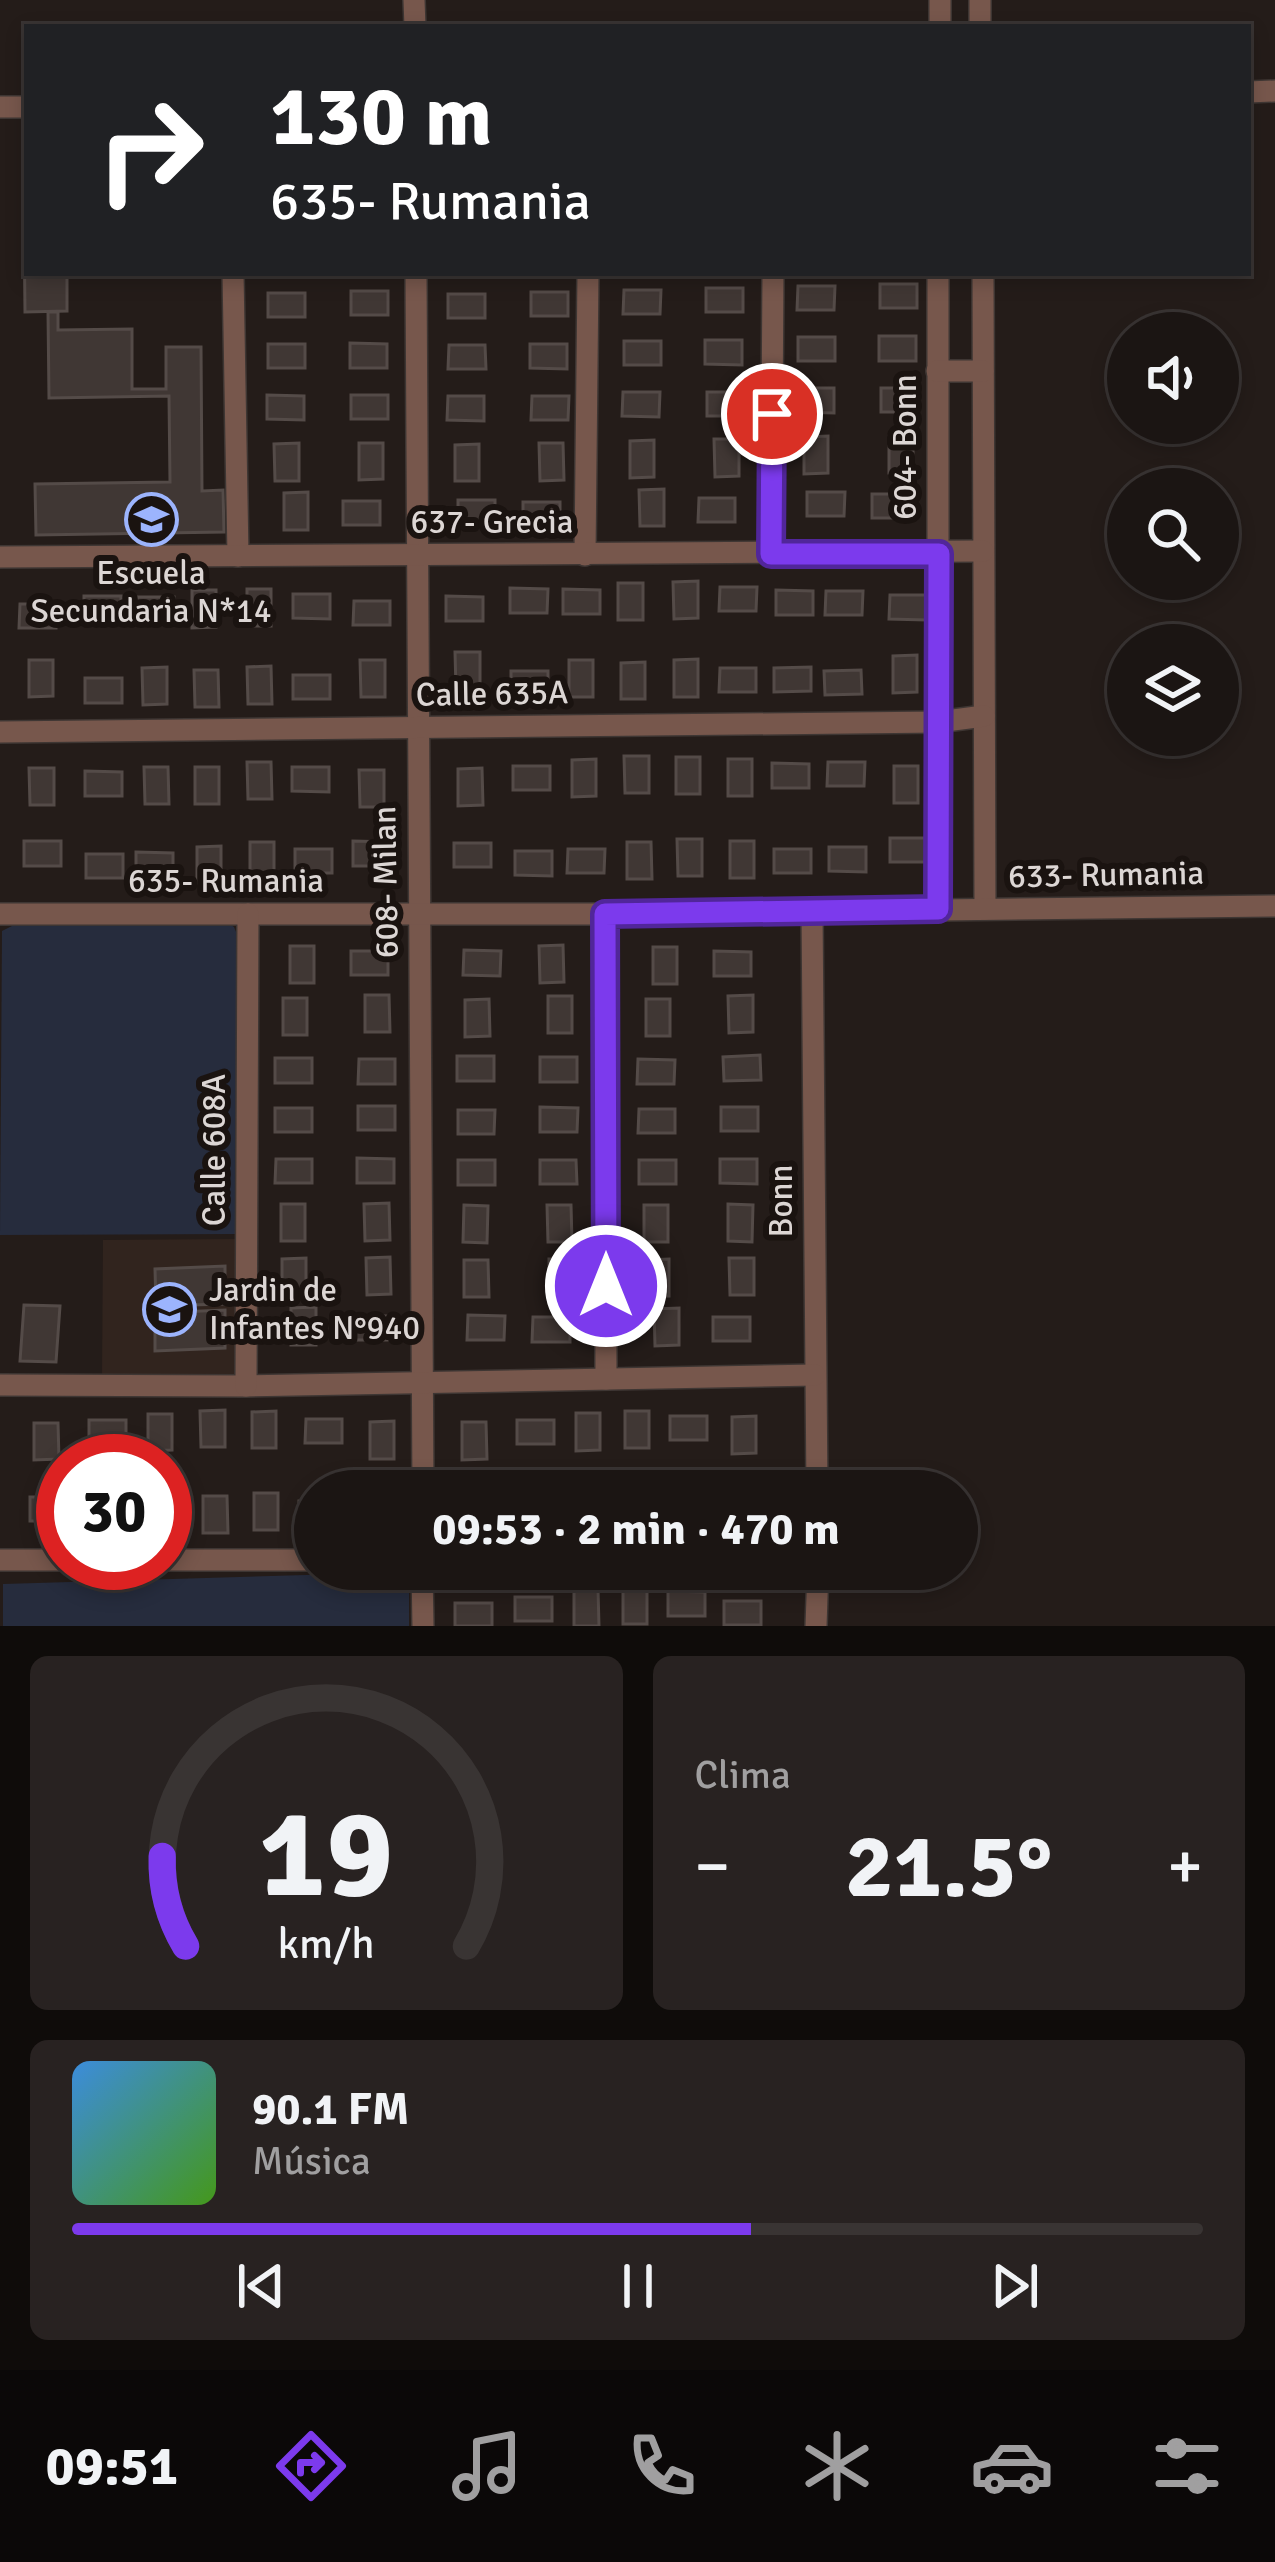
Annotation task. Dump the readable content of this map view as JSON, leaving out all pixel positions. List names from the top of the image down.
{
  "streets": {
    "street": [
      "604- Bonn",
      "637- Grecia",
      "Calle 635A",
      "633- Rumania",
      "635- Rumania",
      "608- Milan",
      "Calle 608A",
      "Bonn"
    ]
  },
  "crossings": [
    ["604- Bonn", "637- Grecia"],
    ["604- Bonn", "Calle 635A"],
    ["604- Bonn", "633- Rumania"],
    ["637- Grecia", "608- Milan"],
    ["Calle 635A", "608- Milan"],
    ["633- Rumania", "635- Rumania"],
    ["633- Rumania", "Bonn"],
    ["635- Rumania", "608- Milan"],
    ["635- Rumania", "Calle 608A"],
    ["635- Rumania", "Bonn"]
  ],
  "places": {
    "school or university": ["Escuela Secundaria N*14", "Jardin de Infantes N°940"]
  },
  "page": {
    "turn": ["130 m", "635- Rumania"],
    "limit": "30",
    "trip": "09:53 · 2 min · 470 m",
    "tile": "Clima",
    "heat": ["−", "21.5°", "+"],
    "song": ["90.1 FM", "Música"],
    "tabs": "09:51",
    "gauge": ["19", "km/h"]
  }
}
